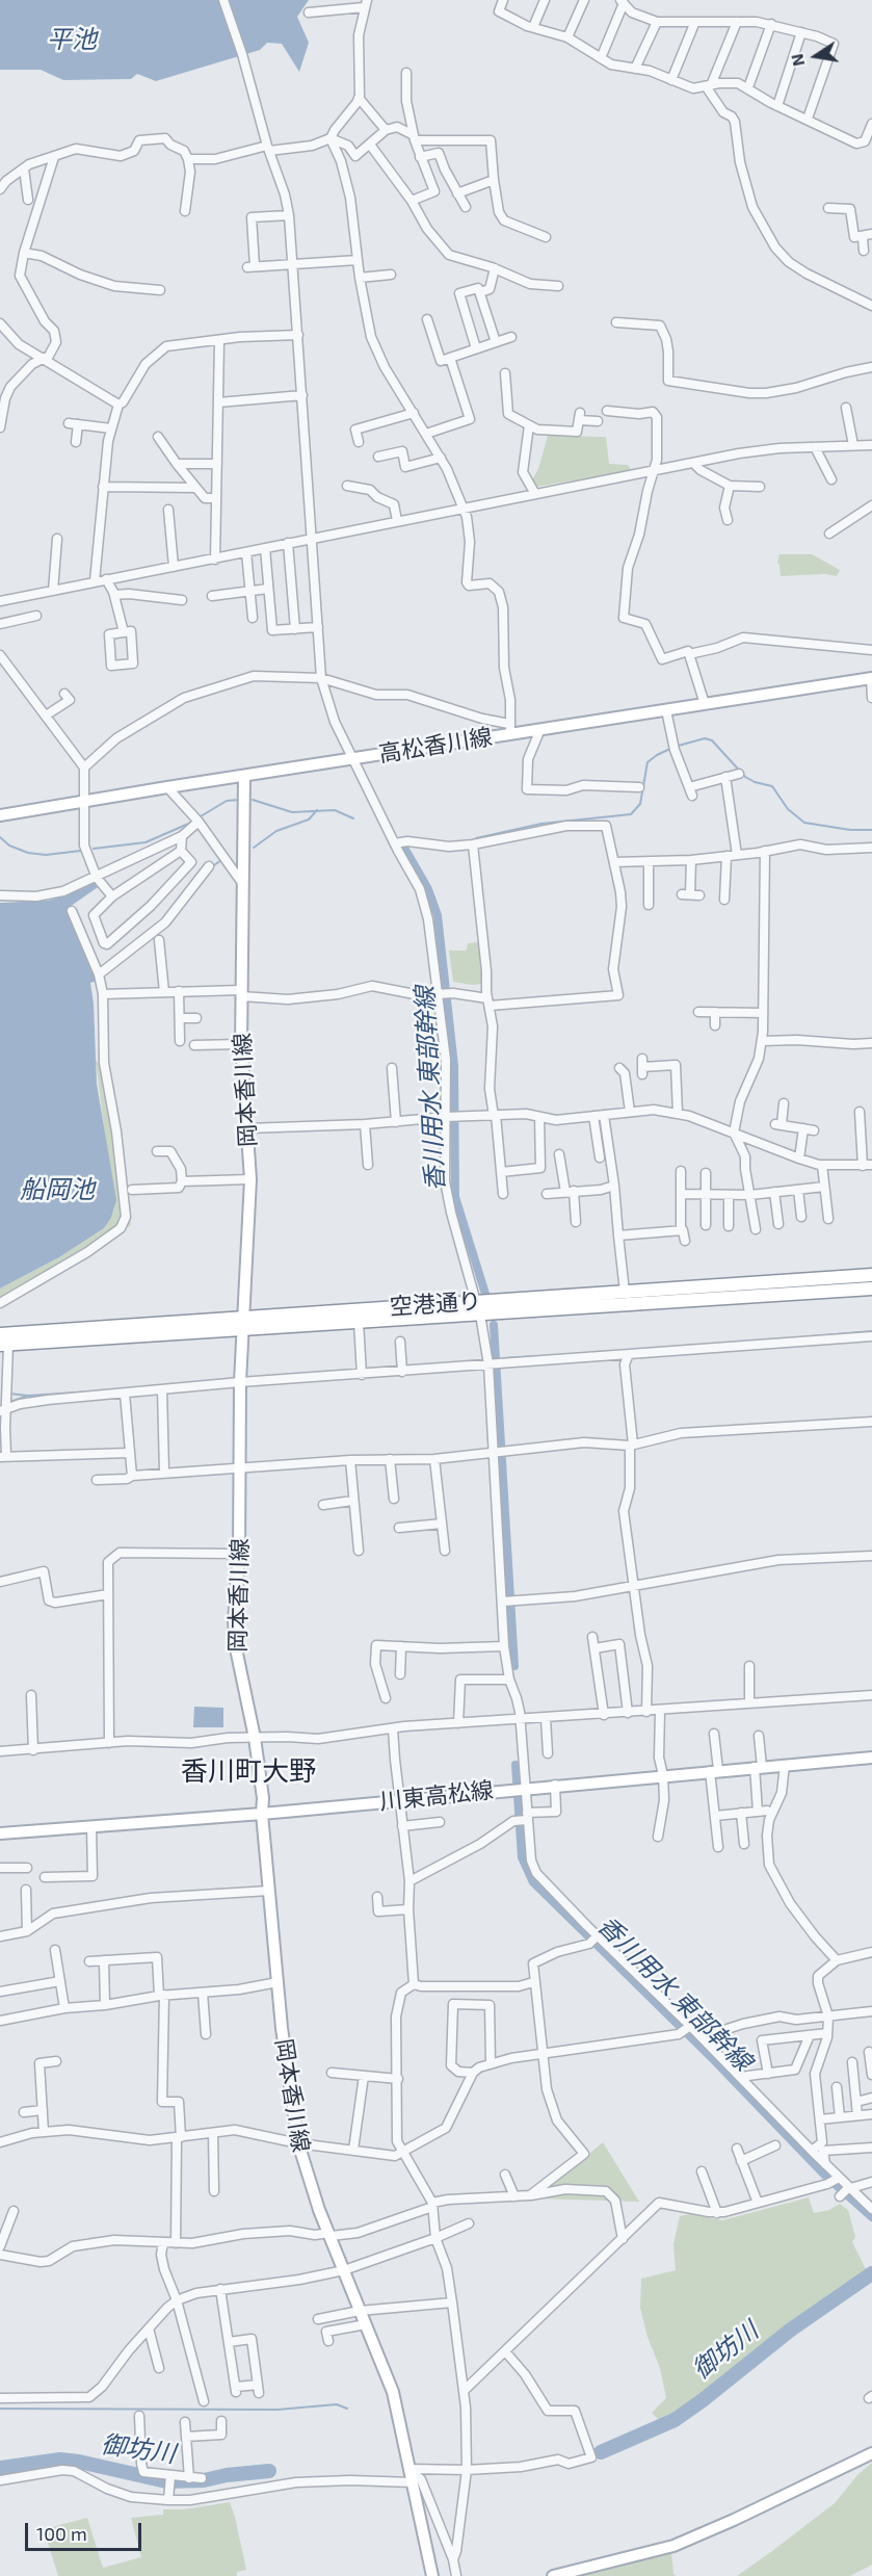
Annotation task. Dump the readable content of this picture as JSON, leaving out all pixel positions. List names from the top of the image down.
{
  "streets": {
    "highway": ["空港通り"],
    "main road": ["高松香川線", "岡本香川線", "川東高松線"]
  },
  "crossings": [
    ["高松香川線", "岡本香川線"],
    ["岡本香川線", "空港通り"],
    ["岡本香川線", "川東高松線"]
  ],
  "districts": ["香川町大野"],
  "water": [
    "平池",
    "香川用水 東部幹線",
    "船岡池",
    "御坊川"
  ],
  "scale_bar": "100 m",
  "north": "left"
}
